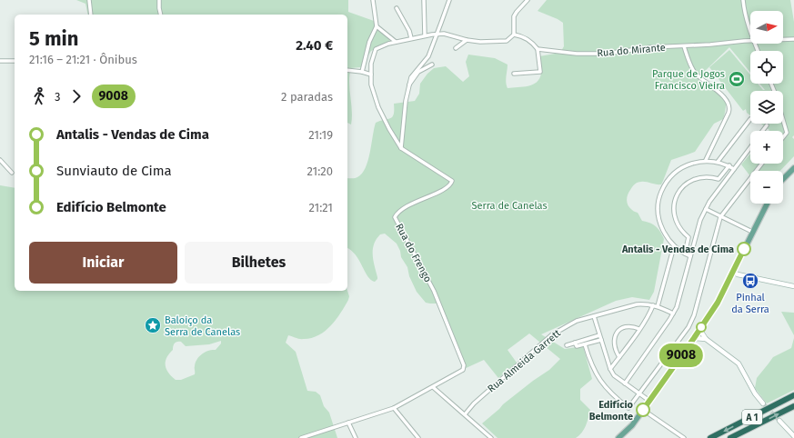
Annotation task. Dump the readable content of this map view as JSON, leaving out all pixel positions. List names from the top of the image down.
{
  "streets": {
    "highway": ["A 1"],
    "street": ["Rua do Mirante", "Rua do Frengo", "Rua Almeida Garrett"]
  },
  "parks": ["Serra de Canelas"],
  "places": {
    "sports": ["Parque de Jogos Francisco Vieira"],
    "other": ["Antalis - Vendas de Cima", "Edifício Belmonte"],
    "bus stop": ["Pinhal da Serra"],
    "place": ["Baloiço da Serra de Canelas"]
  },
  "lines": ["bus line 9008"],
  "north": "right",
  "page": {
    "on_map": "9008",
    "map_buttons": ["+", "−"],
    "heading": ["5 min", "21:16 – 21:21 · Ônibus", "2.40 €"],
    "legs": ["3", "9008", "2 paradas"],
    "list": [
      {
        "name": "Antalis - Vendas de Cima",
        "value": "21:19"
      },
      {
        "name": "Sunviauto de Cima",
        "value": "21:20"
      },
      {
        "name": "Edifício Belmonte",
        "value": "21:21"
      }
    ],
    "buttons": ["Iniciar", "Bilhetes"]
  }
}
